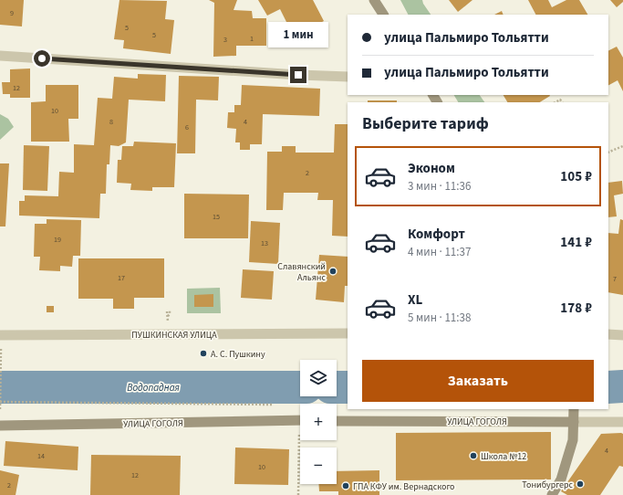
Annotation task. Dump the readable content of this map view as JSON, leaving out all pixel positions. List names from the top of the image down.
{
  "streets": {
    "main road": ["УЛИЦА ГОГОЛЯ"],
    "street": ["ПУШКИНСКАЯ УЛИЦА"]
  },
  "water": ["Водопадная"],
  "places": [
    "Славянский Альянс",
    "А. С. Пушкину",
    "Школа №12",
    "Тонибургерс",
    "ГПА КФУ им. Вернадского"
  ],
  "house_numbers": [
    "9",
    "5",
    "5",
    "1",
    "3",
    "12",
    "10",
    "8",
    "4",
    "6",
    "2",
    "15",
    "19",
    "13",
    "17",
    "7",
    "4",
    "14",
    "10",
    "12",
    "2"
  ],
  "page": {
    "banner": ["улица Пальмиро Тольятти", "улица Пальмиро Тольятти"],
    "bubble": "1 мин",
    "heading": "Выберите тариф",
    "list": [
      {
        "name": "Эконом",
        "note": "3 мин · 11:36",
        "value": "105 ₽"
      },
      {
        "name": "Комфорт",
        "note": "4 мин · 11:37",
        "value": "141 ₽"
      },
      {
        "name": "XL",
        "note": "5 мин · 11:38",
        "value": "178 ₽"
      }
    ],
    "buttons": "Заказать",
    "map_buttons": ["+", "−"]
  }
}
